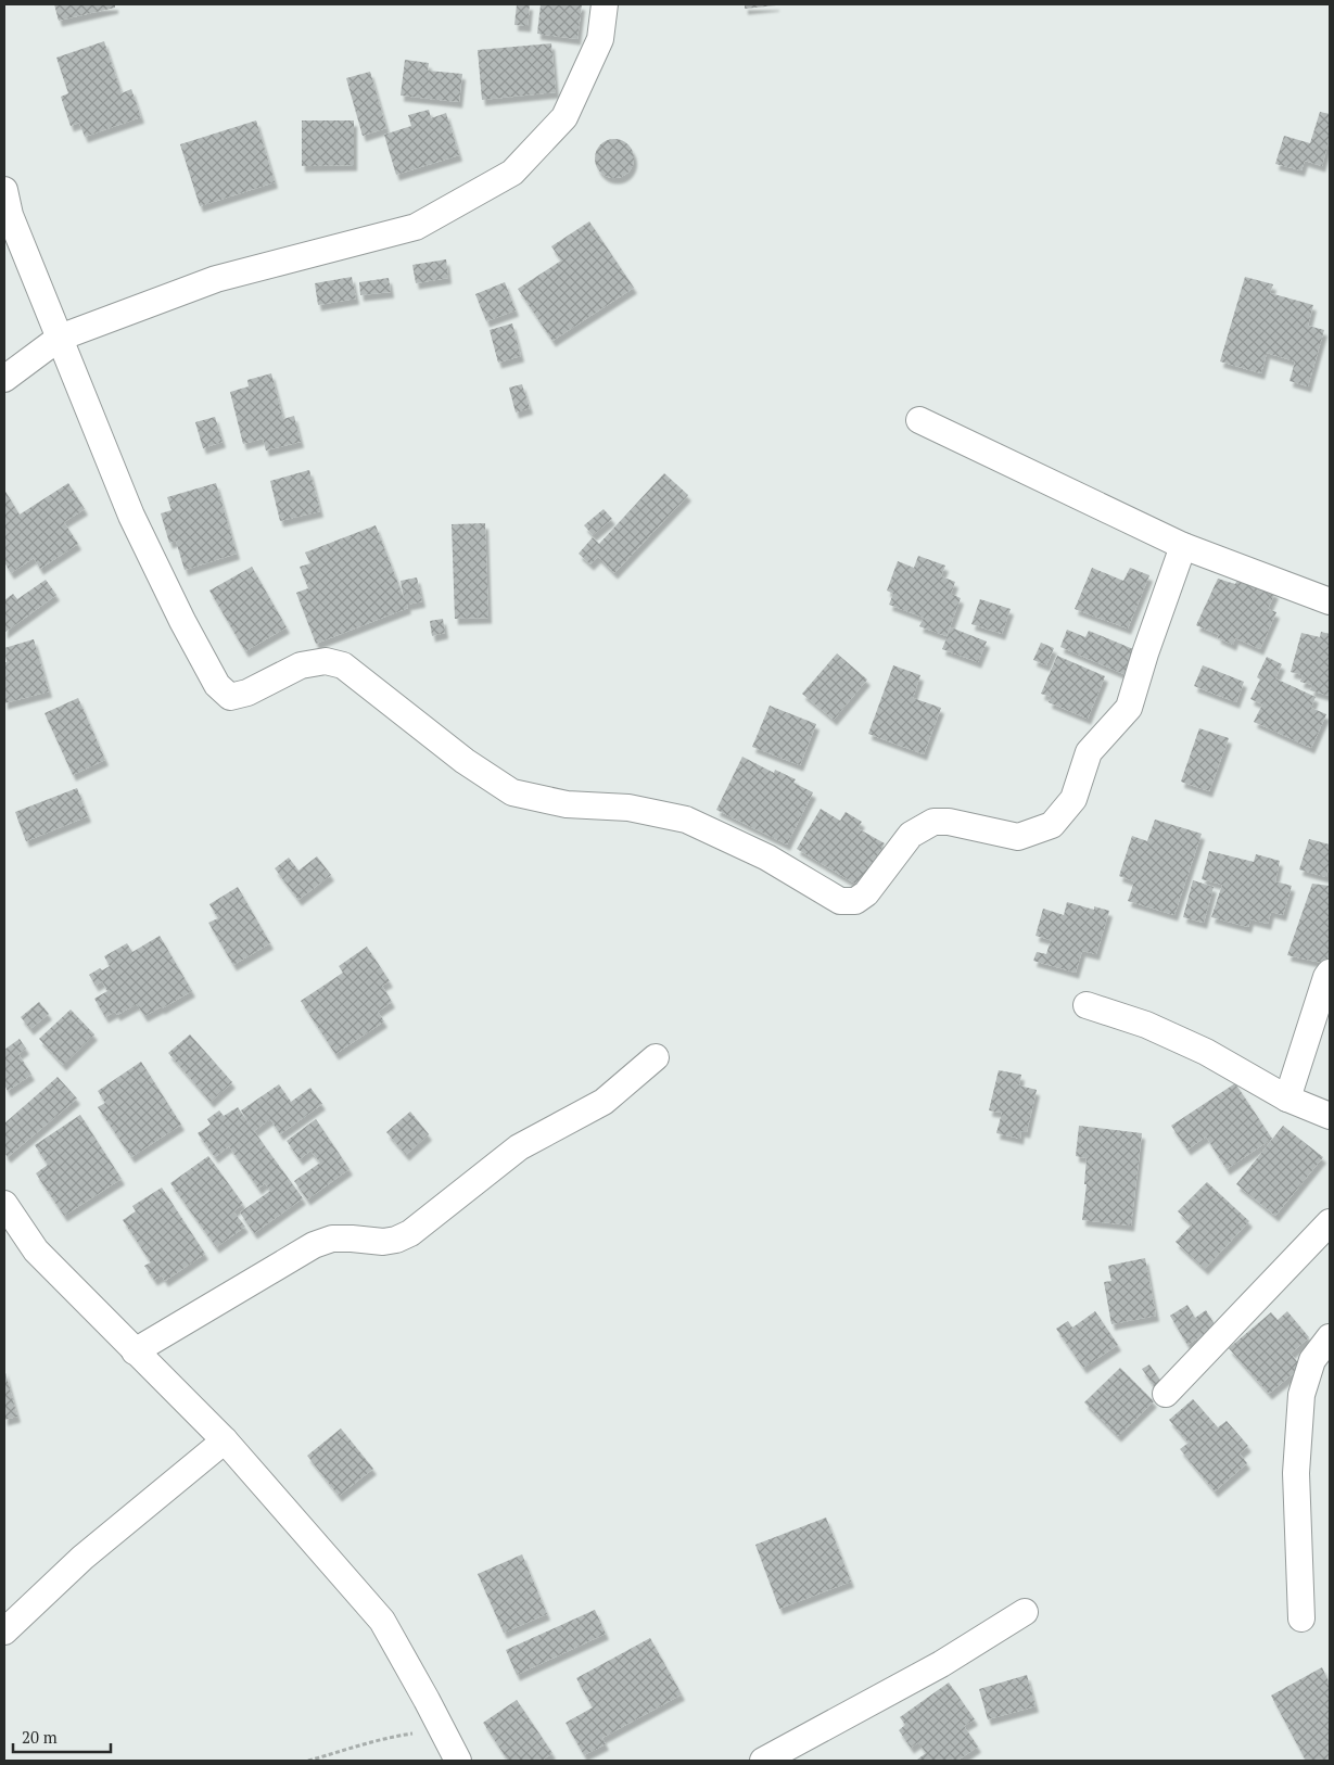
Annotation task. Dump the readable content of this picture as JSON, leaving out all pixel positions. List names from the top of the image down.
{
  "scale_bar": "20 m"
}
